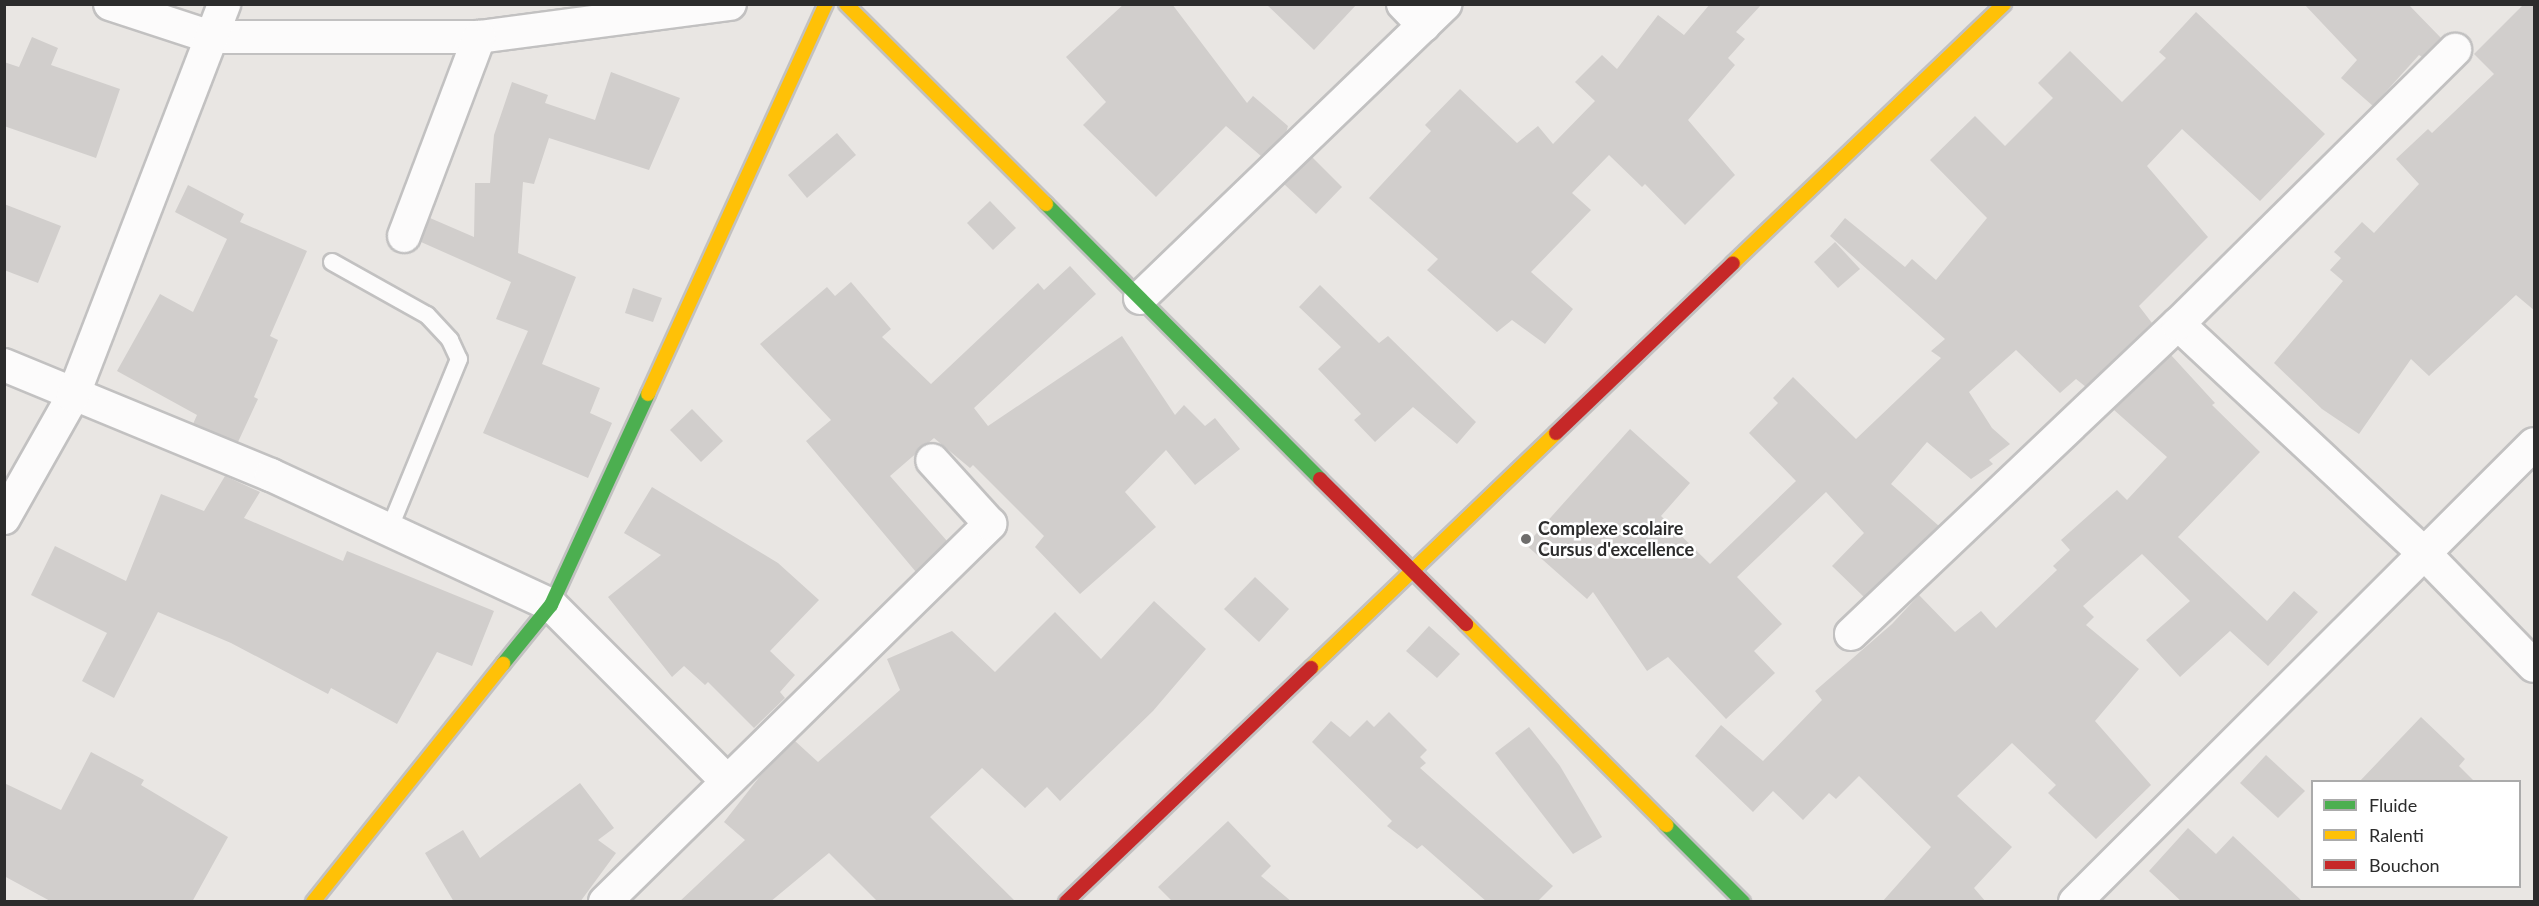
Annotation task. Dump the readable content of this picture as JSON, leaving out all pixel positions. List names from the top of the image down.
{
  "places": ["Complexe scolaire Cursus d'excellence"],
  "legend": ["Fluide", "Ralenti", "Bouchon"]
}
